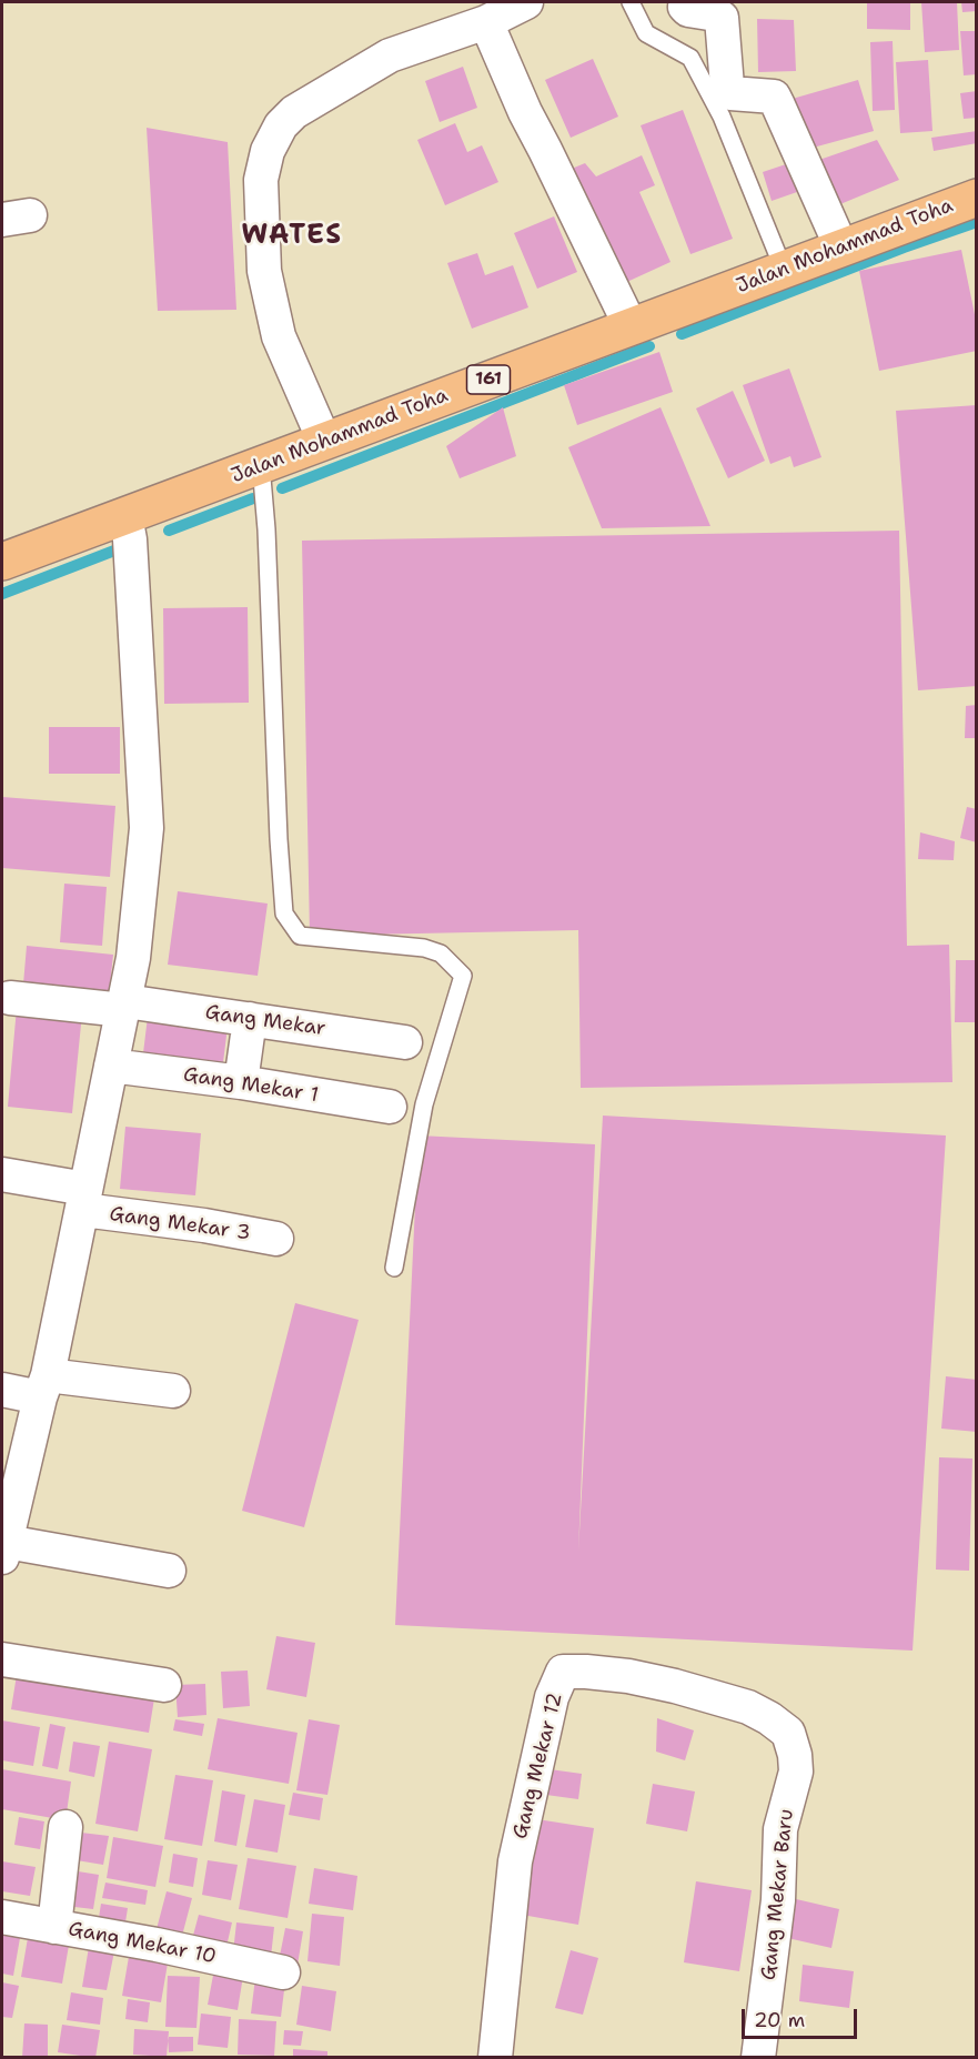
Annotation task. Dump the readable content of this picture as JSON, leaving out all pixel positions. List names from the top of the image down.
{
  "streets": {
    "main road": ["Jalan Mohammad Toha", "161"],
    "street": [
      "Gang Mekar",
      "Gang Mekar 1",
      "Gang Mekar 3",
      "Gang Mekar 12",
      "Gang Mekar Baru",
      "Gang Mekar 10"
    ]
  },
  "crossings": [
    ["Gang Mekar 12", "Gang Mekar Baru"]
  ],
  "districts": ["WATES"],
  "scale_bar": "20 m"
}
